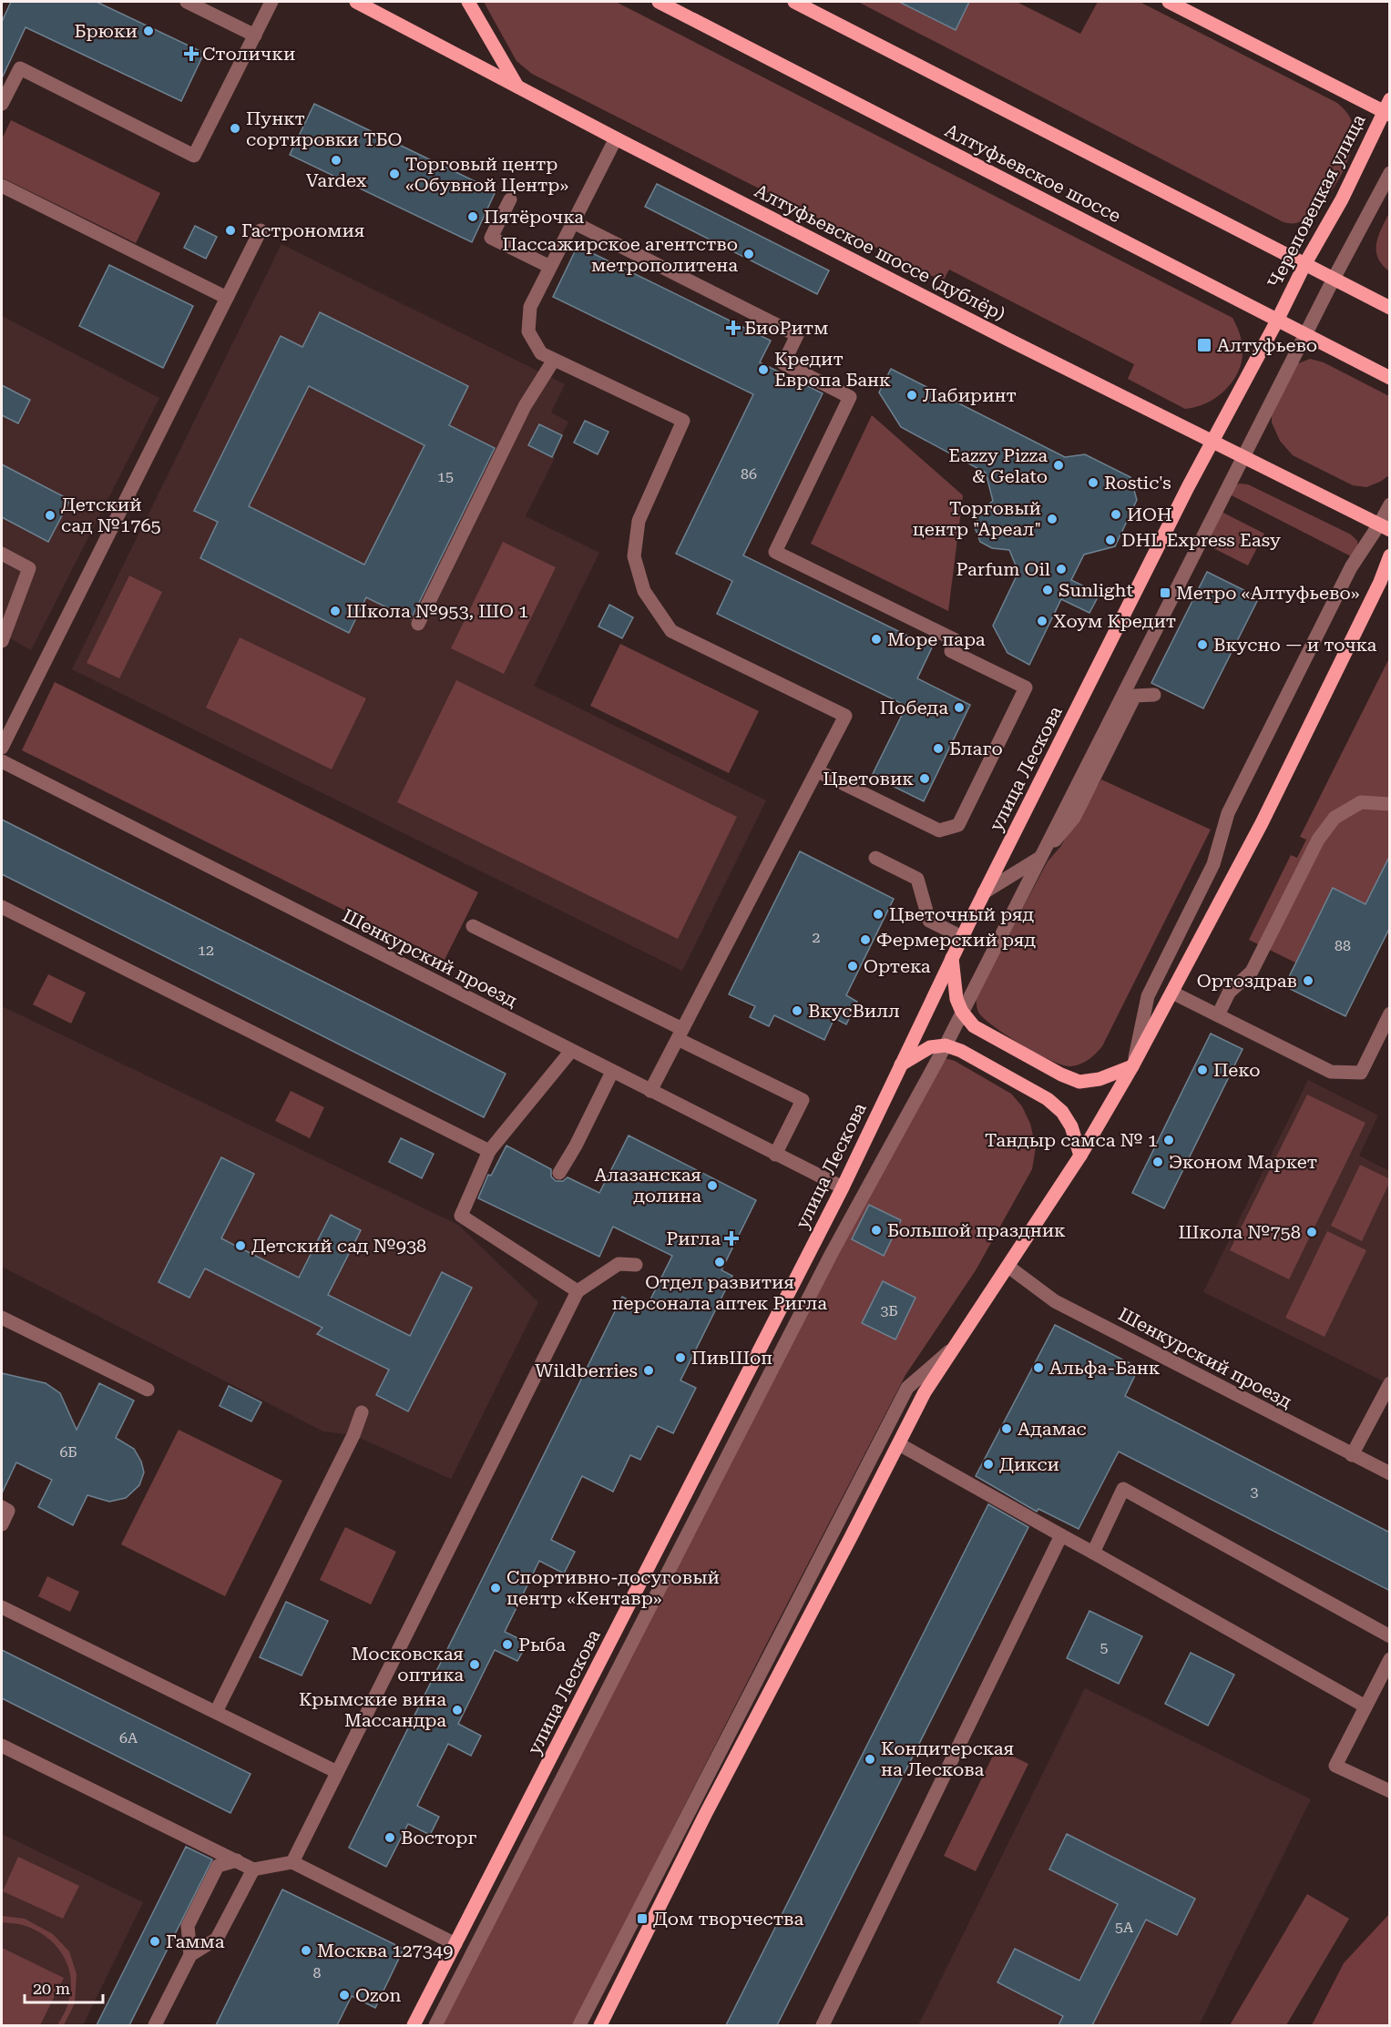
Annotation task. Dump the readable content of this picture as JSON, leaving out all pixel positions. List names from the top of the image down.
{
  "streets": {
    "main road": [
      "Алтуфьевское шоссе",
      "Череповецкая улица",
      "Алтуфьевское шоссе (дублёр)",
      "улица Лескова"
    ],
    "street": ["Шенкурский проезд"]
  },
  "crossings": [
    ["Алтуфьевское шоссе", "Череповецкая улица"],
    ["Алтуфьевское шоссе", "улица Лескова"],
    ["Череповецкая улица", "улица Лескова"],
    ["Алтуфьевское шоссе (дублёр)", "улица Лескова"],
    ["улица Лескова", "Шенкурский проезд"]
  ],
  "places": {
    "other": [
      "Брюки",
      "Пункт сортировки ТБО",
      "Vardex",
      "Торговый центр «Обувной Центр»",
      "Пятёрочка",
      "Гастрономия",
      "Пассажирское агентство метрополитена",
      "Кредит Европа Банк",
      "Лабиринт",
      "Eazzy Pizza & Gelato",
      "Rostic's",
      "ИОН",
      "Детский сад №1765",
      "Торговый центр \"Ареал\"",
      "DHL Express Easy",
      "Parfum Oil",
      "Sunlight",
      "Школа №953, ШО 1",
      "Хоум Кредит",
      "Море пара",
      "Вкусно — и точка",
      "Победа",
      "Благо",
      "Цветовик",
      "Цветочный ряд",
      "Фермерский ряд",
      "Ортека",
      "Ортоздрав",
      "ВкусВилл",
      "Пеко",
      "Тандыр самса № 1",
      "Эконом Маркет",
      "Алазанская долина",
      "Большой праздник",
      "Школа №758",
      "Детский сад №938",
      "Отдел развития персонала аптек Ригла",
      "ПивШоп",
      "Альфа-Банк",
      "Wildberries",
      "Адамас",
      "Дикси",
      "Спортивно-досуговый центр «Кентавр»",
      "Рыба",
      "Московская оптика",
      "Крымские вина Массандра",
      "Кондитерская на Лескова",
      "Восторг",
      "Гамма",
      "Москва 127349",
      "Ozon"
    ],
    "health": ["Столички", "БиоРитм", "Ригла"],
    "transit": ["Алтуфьево", "Метро «Алтуфьево»", "Дом творчества"]
  },
  "house_numbers": [
    "86",
    "15",
    "2",
    "88",
    "12",
    "3Б",
    "6Б",
    "3",
    "5",
    "6А",
    "5А",
    "8"
  ],
  "scale_bar": "20 m"
}
